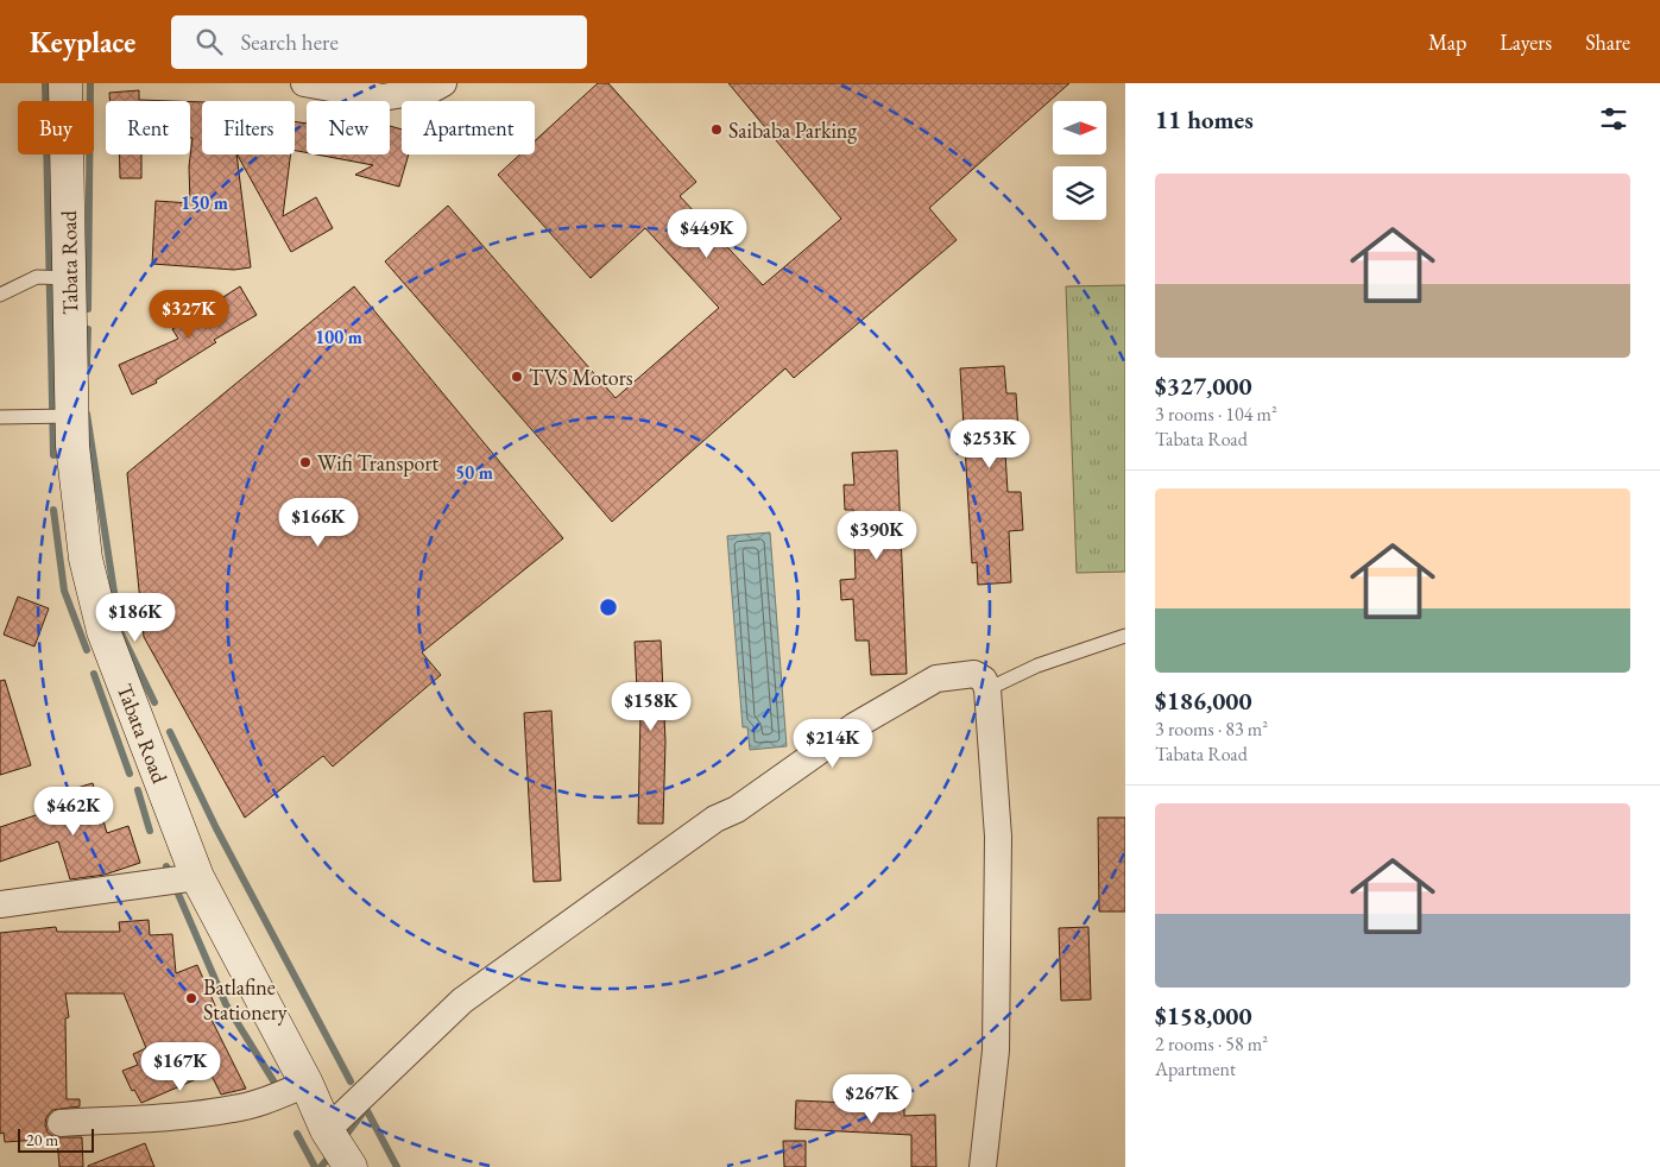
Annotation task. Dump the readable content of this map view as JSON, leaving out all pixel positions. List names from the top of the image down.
{
  "streets": {
    "main road": ["Tabata Road"]
  },
  "places": [
    "Saibaba Parking",
    "TVS Motors",
    "Wifi Transport",
    "Batlafine Stationery"
  ],
  "scale_bar": "20 m",
  "north": "right",
  "page": {
    "header": "Keyplace",
    "search": "Search here",
    "nav": ["Map", "Layers", "Share"],
    "heading": "11 homes",
    "chip": [
      "Buy",
      "Rent",
      "Filters",
      "New",
      "Apartment"
    ],
    "list": [
      {
        "name": "$327,000",
        "note": "3 rooms · 104 m² · Tabata Road"
      },
      {
        "name": "$186,000",
        "note": "3 rooms · 83 m² · Tabata Road"
      },
      {
        "name": "$158,000",
        "note": "2 rooms · 58 m² · Apartment"
      }
    ],
    "price": [
      "$449K",
      "$327K",
      "$253K",
      "$166K",
      "$390K",
      "$186K",
      "$158K",
      "$214K",
      "$462K",
      "$167K",
      "$267K"
    ],
    "scale": "20 m"
  },
  "rings": ["150 m", "100 m", "50 m"]
}
